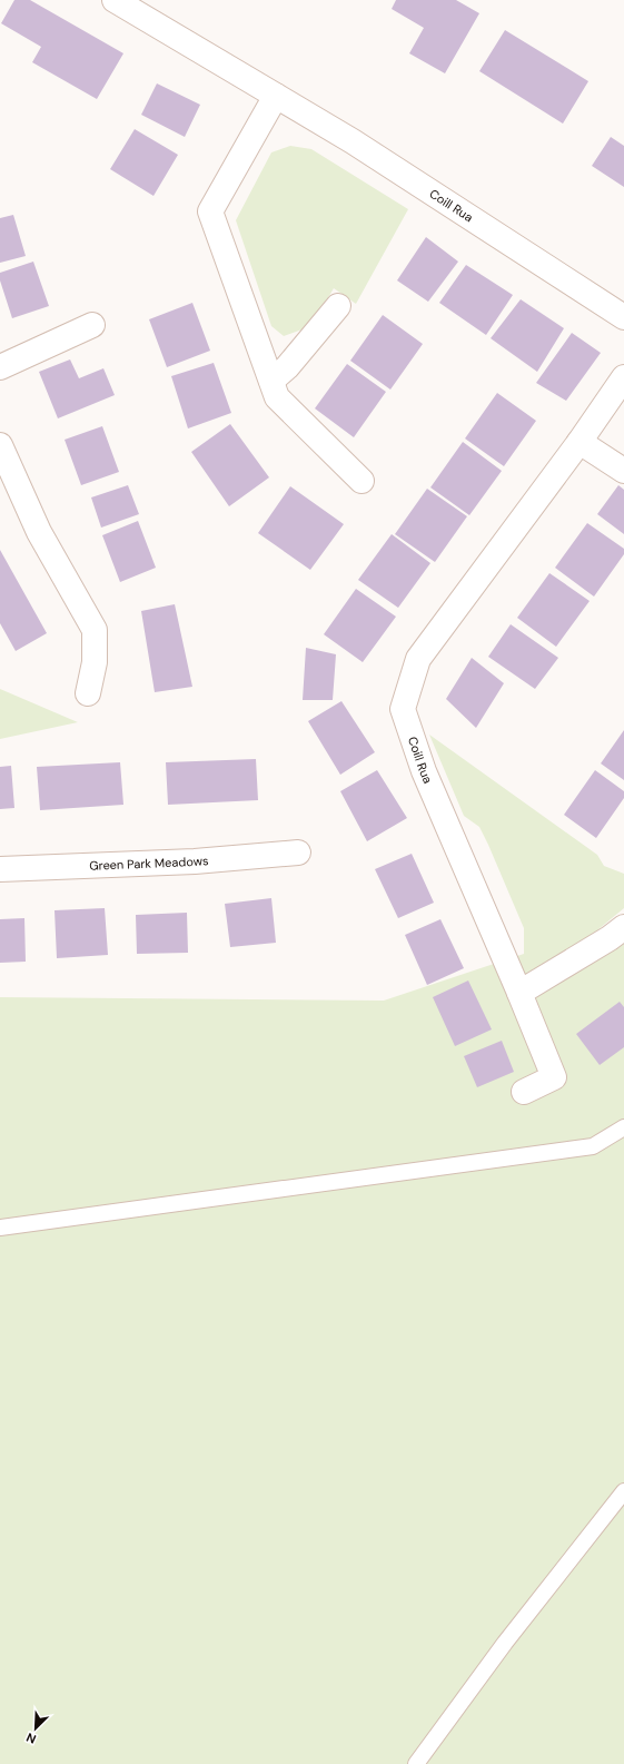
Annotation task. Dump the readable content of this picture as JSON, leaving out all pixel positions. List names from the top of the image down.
{
  "streets": {
    "street": ["Coill Rua", "Green Park Meadows"]
  },
  "north": "bottom left"
}
